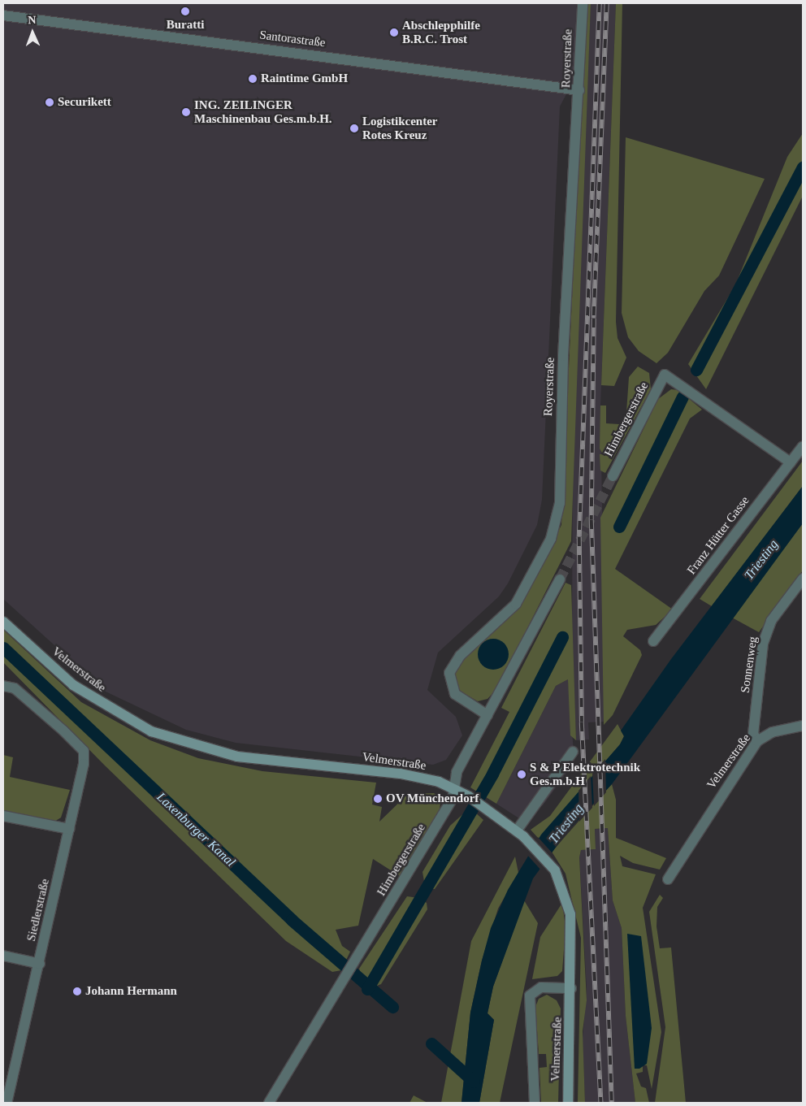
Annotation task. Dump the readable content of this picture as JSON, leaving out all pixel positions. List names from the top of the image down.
{
  "streets": {
    "street": [
      "Santorastraße",
      "Royerstraße",
      "Himbergerstraße",
      "Franz Hütter Gasse",
      "Sonnenweg",
      "Velmerstraße",
      "Siedlerstraße"
    ]
  },
  "crossings": [
    ["Santorastraße", "Royerstraße"],
    ["Royerstraße", "Himbergerstraße"],
    ["Himbergerstraße", "Franz Hütter Gasse"],
    ["Himbergerstraße", "Velmerstraße"],
    ["Sonnenweg", "Velmerstraße"]
  ],
  "water": ["Triesting", "Laxenburger Kanal"],
  "places": [
    "Buratti",
    "Abschlepphilfe B.R.C. Trost",
    "Raintime GmbH",
    "Securikett",
    "ING. ZEILINGER Maschinenbau Ges.m.b.H.",
    "Logistikcenter Rotes Kreuz",
    "S & P Elektrotechnik Ges.m.b.H",
    "OV Münchendorf",
    "Johann Hermann"
  ],
  "north": "top"
}
